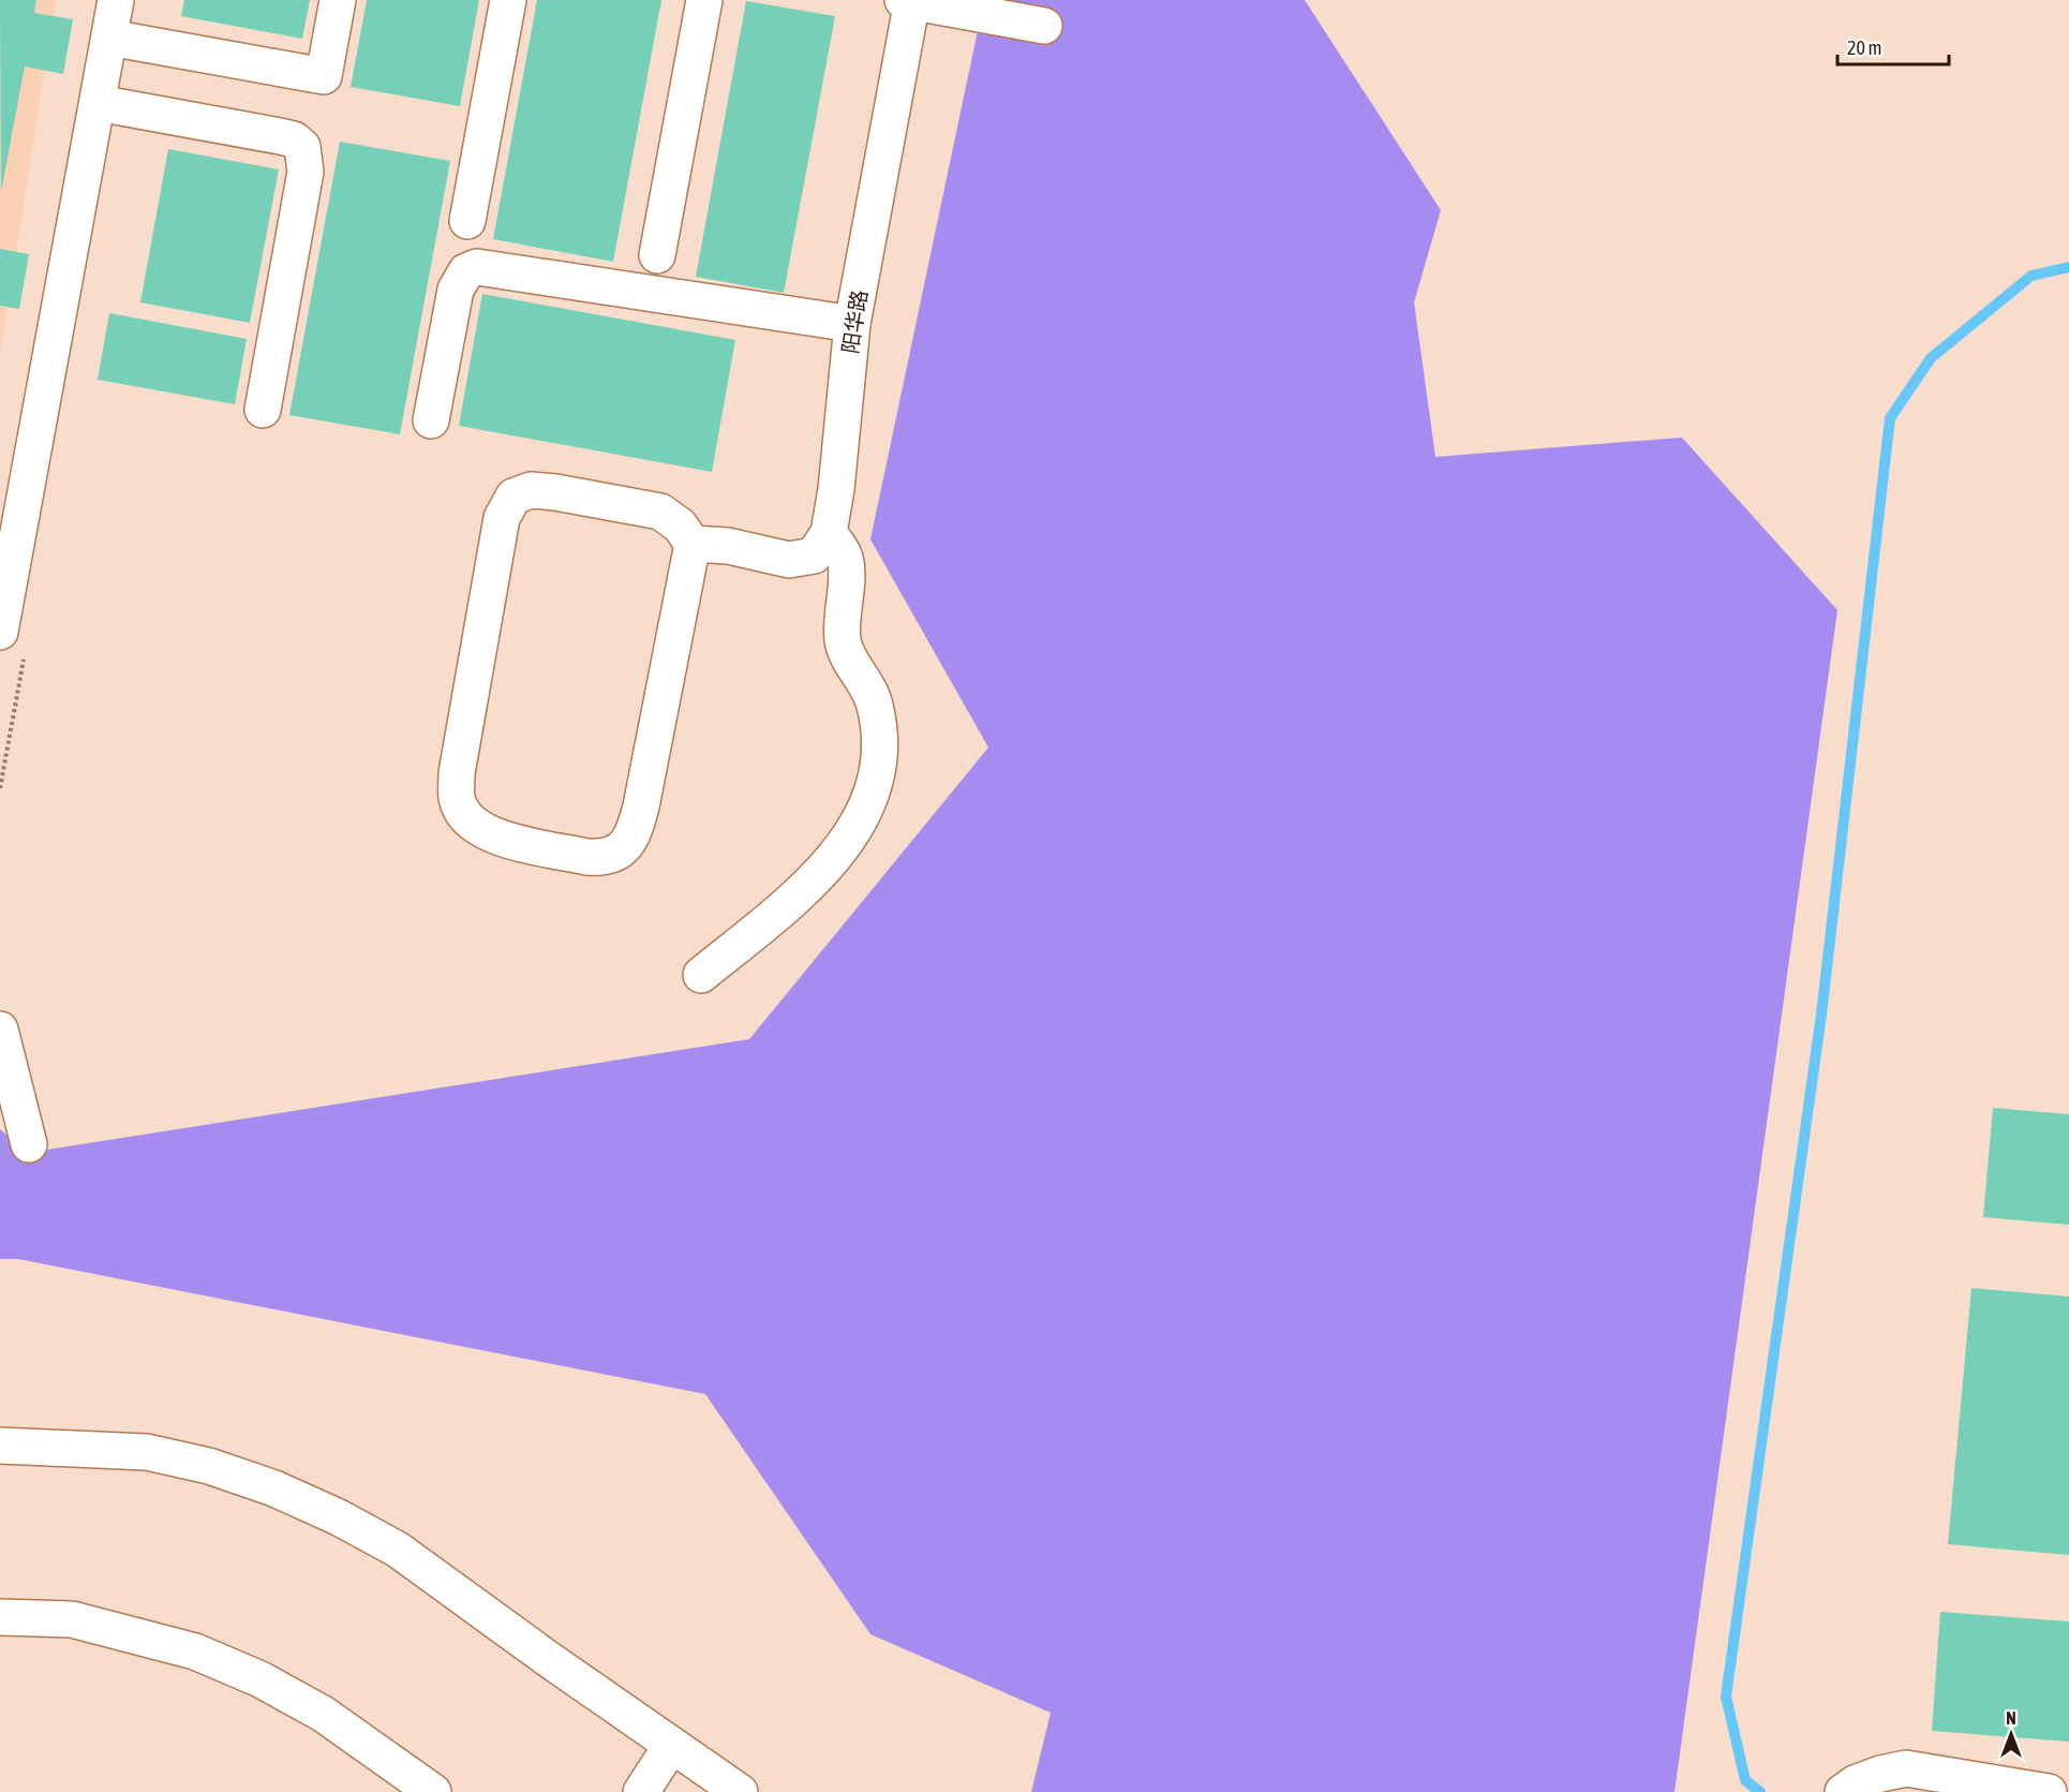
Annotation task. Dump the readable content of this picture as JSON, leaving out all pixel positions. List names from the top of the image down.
{
  "streets": {
    "street": ["阳华路"]
  },
  "scale_bar": "20 m",
  "north": "top"
}
